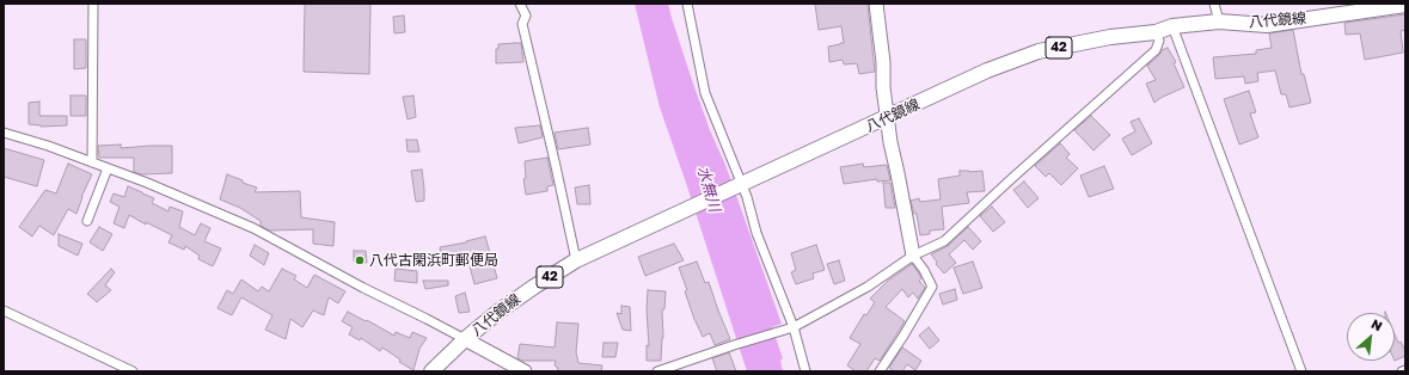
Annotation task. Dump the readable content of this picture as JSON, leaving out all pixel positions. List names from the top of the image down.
{
  "streets": {
    "main road": ["八代鏡線", "42"]
  },
  "water": ["水無川"],
  "places": ["八代古閑浜町郵便局"],
  "north": "top right"
}
